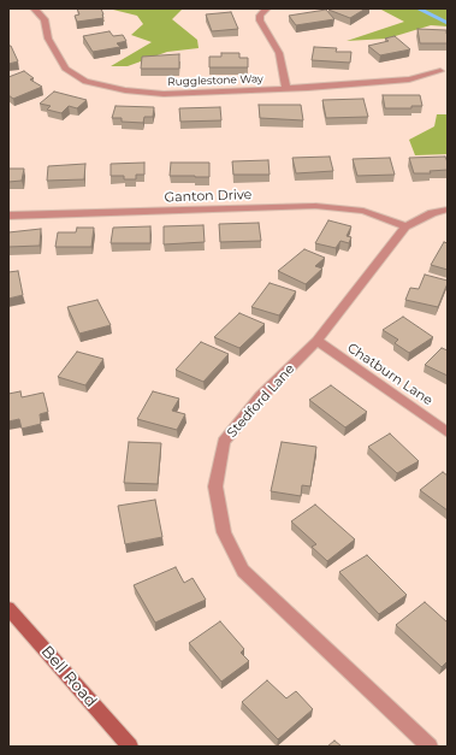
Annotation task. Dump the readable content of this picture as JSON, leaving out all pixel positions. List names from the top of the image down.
{
  "streets": {
    "street": [
      "Rugglestone Way",
      "Ganton Drive",
      "Chatburn Lane",
      "Stedford Lane",
      "Bell Road"
    ]
  },
  "crossings": [
    ["Ganton Drive", "Stedford Lane"],
    ["Chatburn Lane", "Stedford Lane"]
  ]
}
